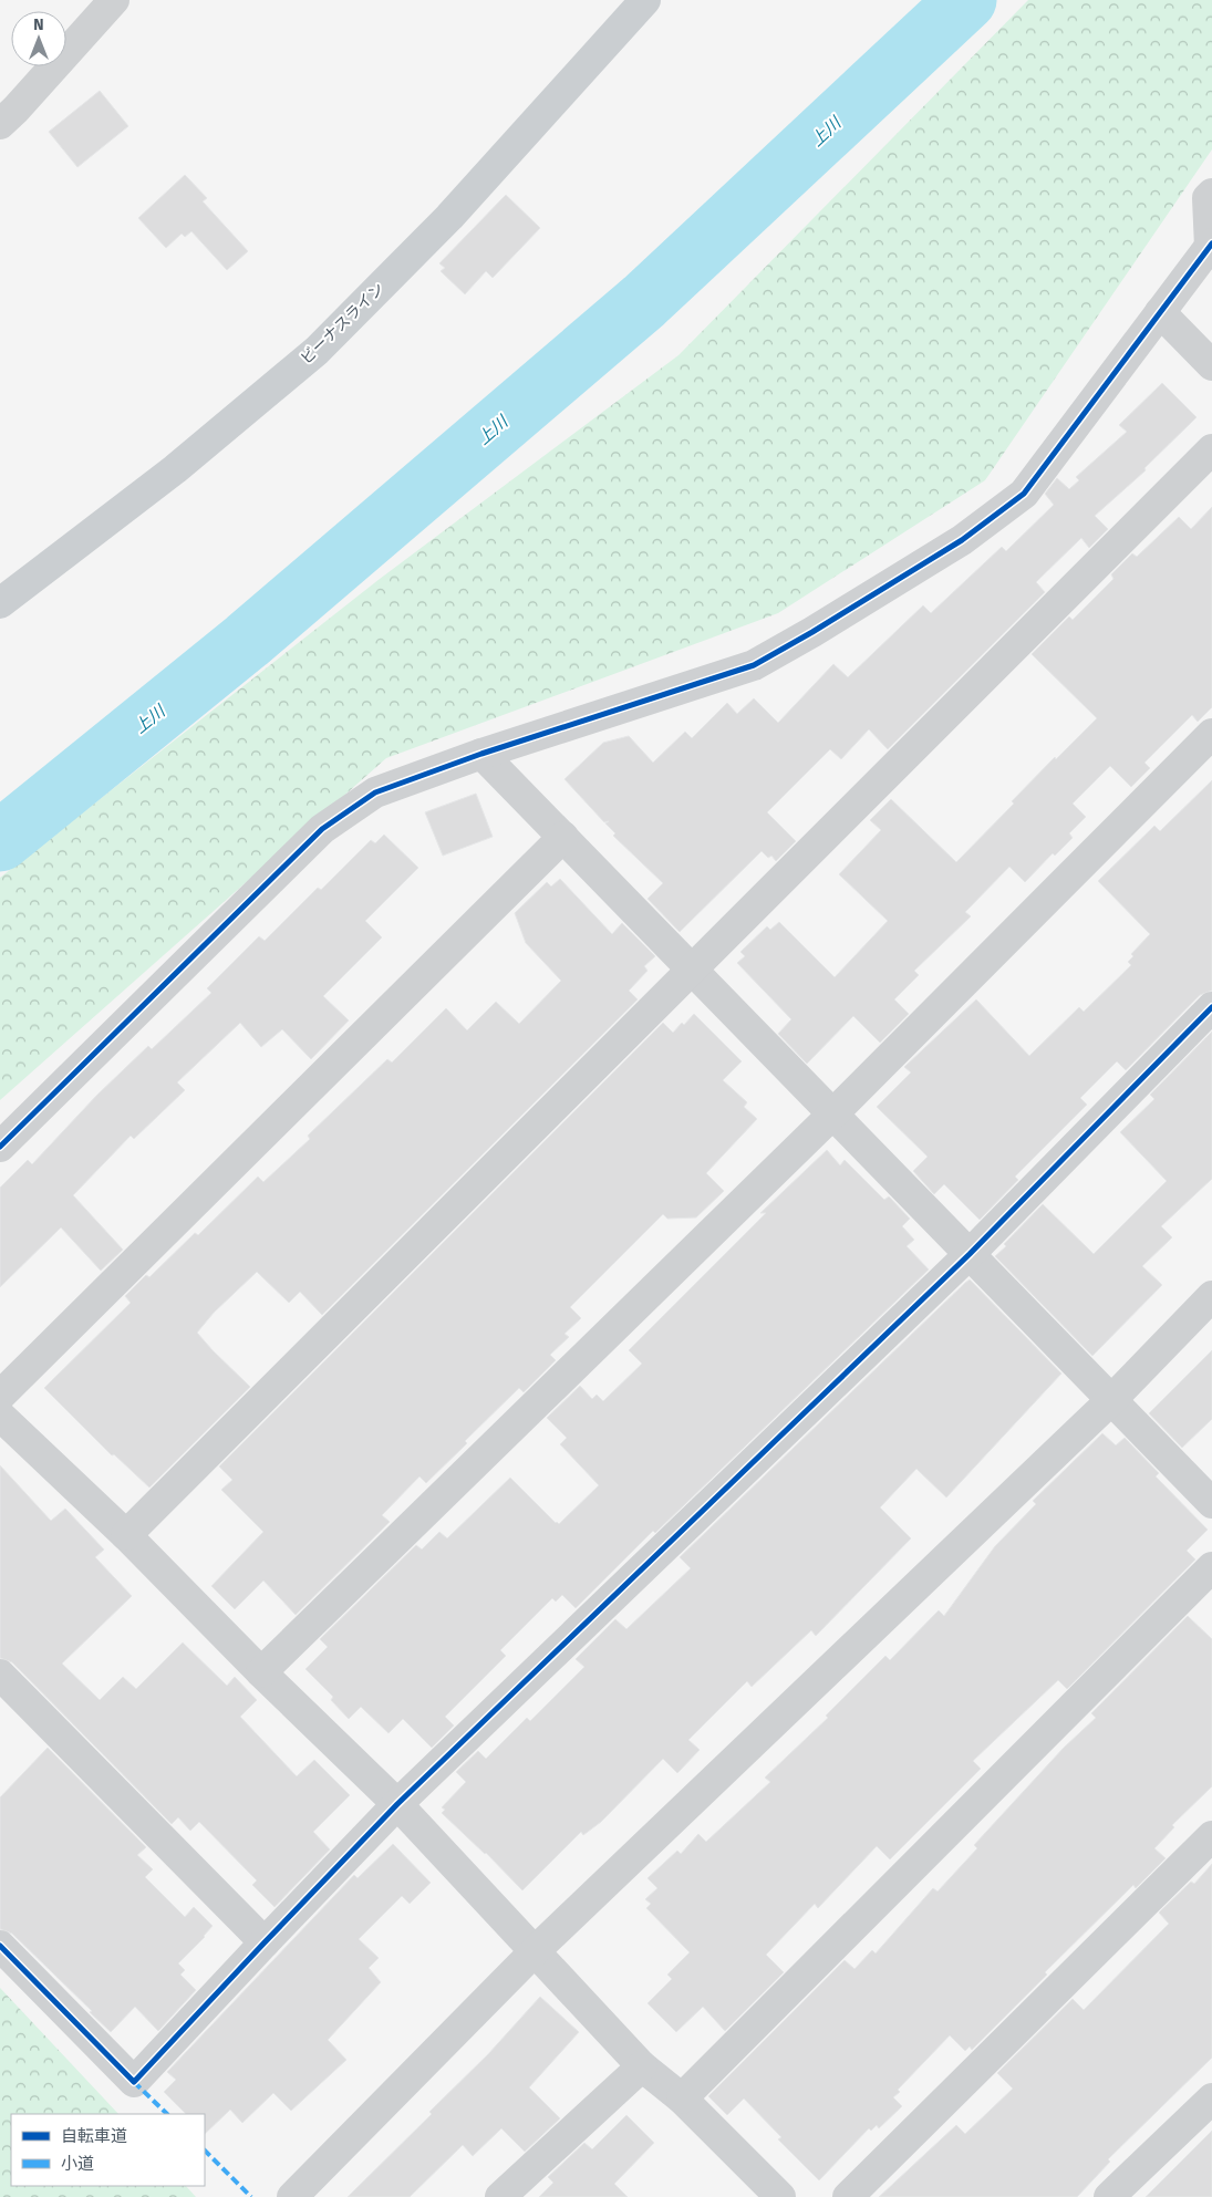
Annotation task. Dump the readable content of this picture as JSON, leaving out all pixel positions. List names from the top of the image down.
{
  "streets": {
    "main road": ["ビーナスライン"]
  },
  "water": ["上川"],
  "legend": ["自転車道", "小道"],
  "north": "top"
}
